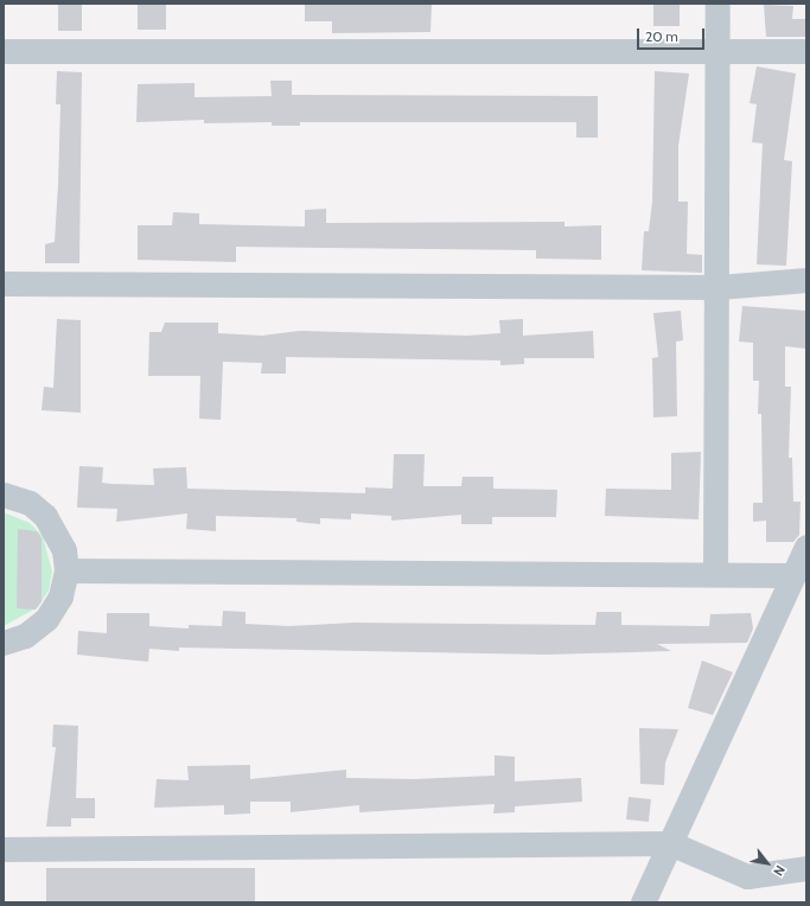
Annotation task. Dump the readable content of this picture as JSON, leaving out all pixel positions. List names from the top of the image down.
{
  "scale_bar": "20 m",
  "north": "bottom right"
}
